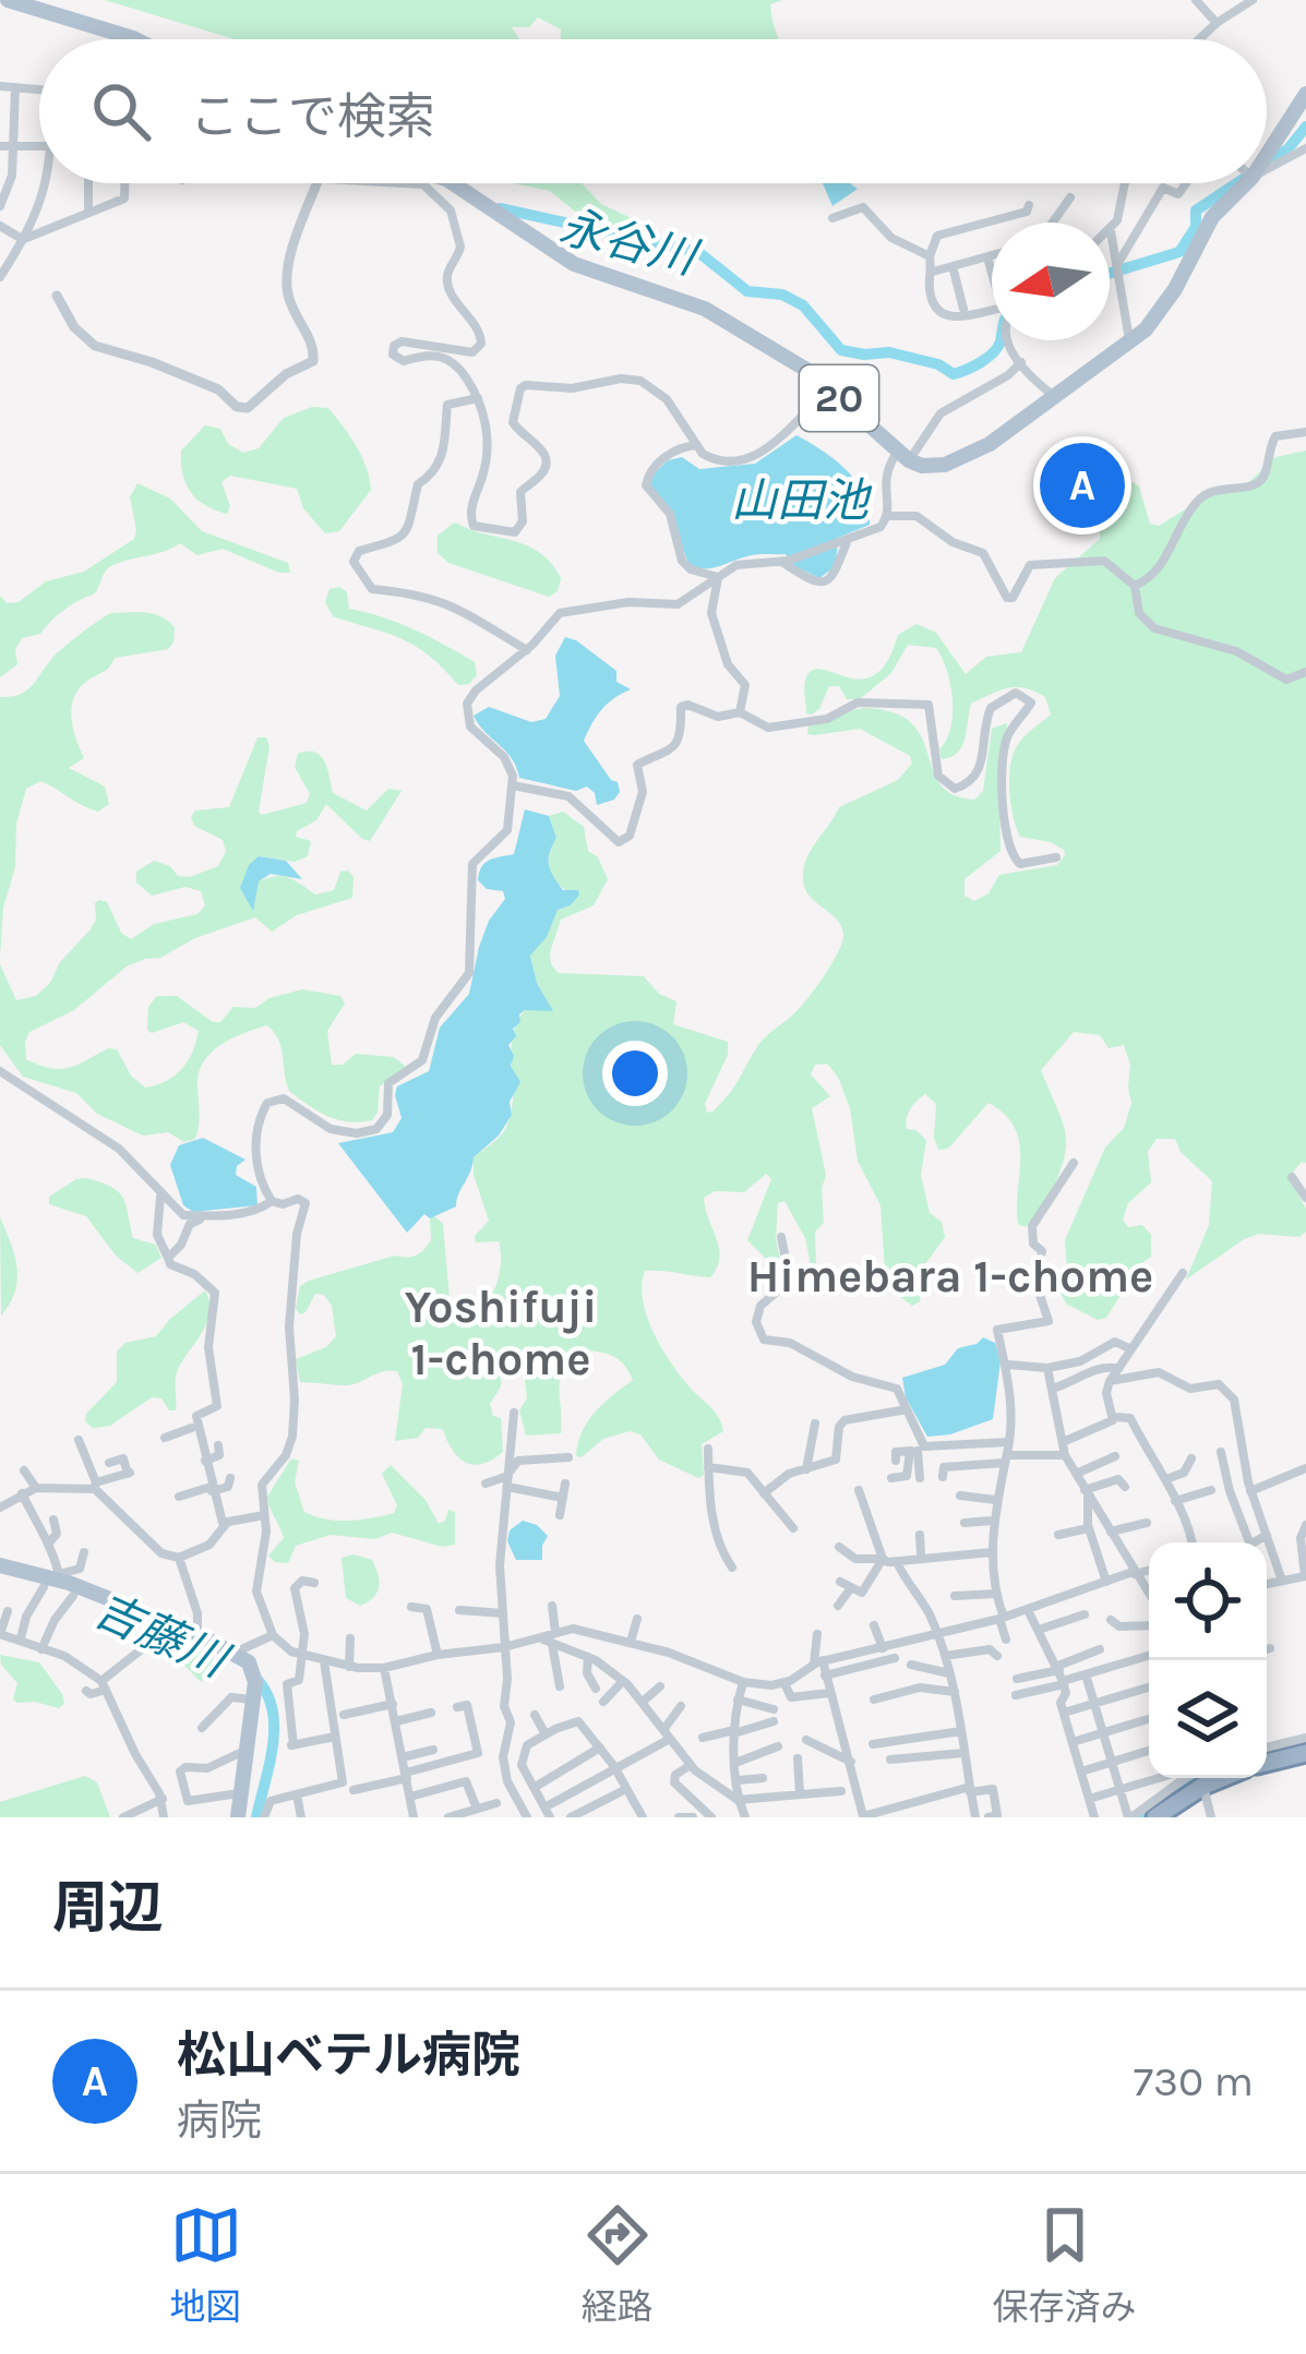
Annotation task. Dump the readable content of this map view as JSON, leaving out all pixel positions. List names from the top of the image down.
{
  "streets": {
    "main road": ["20"]
  },
  "districts": ["Himebara 1-chome", "Yoshifuji 1-chome"],
  "water": ["永谷川", "山田池", "吉藤川"],
  "north": "left",
  "page": {
    "search": "ここで検索",
    "pins": "A",
    "heading": "周辺",
    "list": [
      {
        "mark": "A",
        "name": "松山ベテル病院",
        "note": "病院",
        "value": "730 m"
      }
    ],
    "nav": ["地図", "経路", "保存済み"]
  }
}
